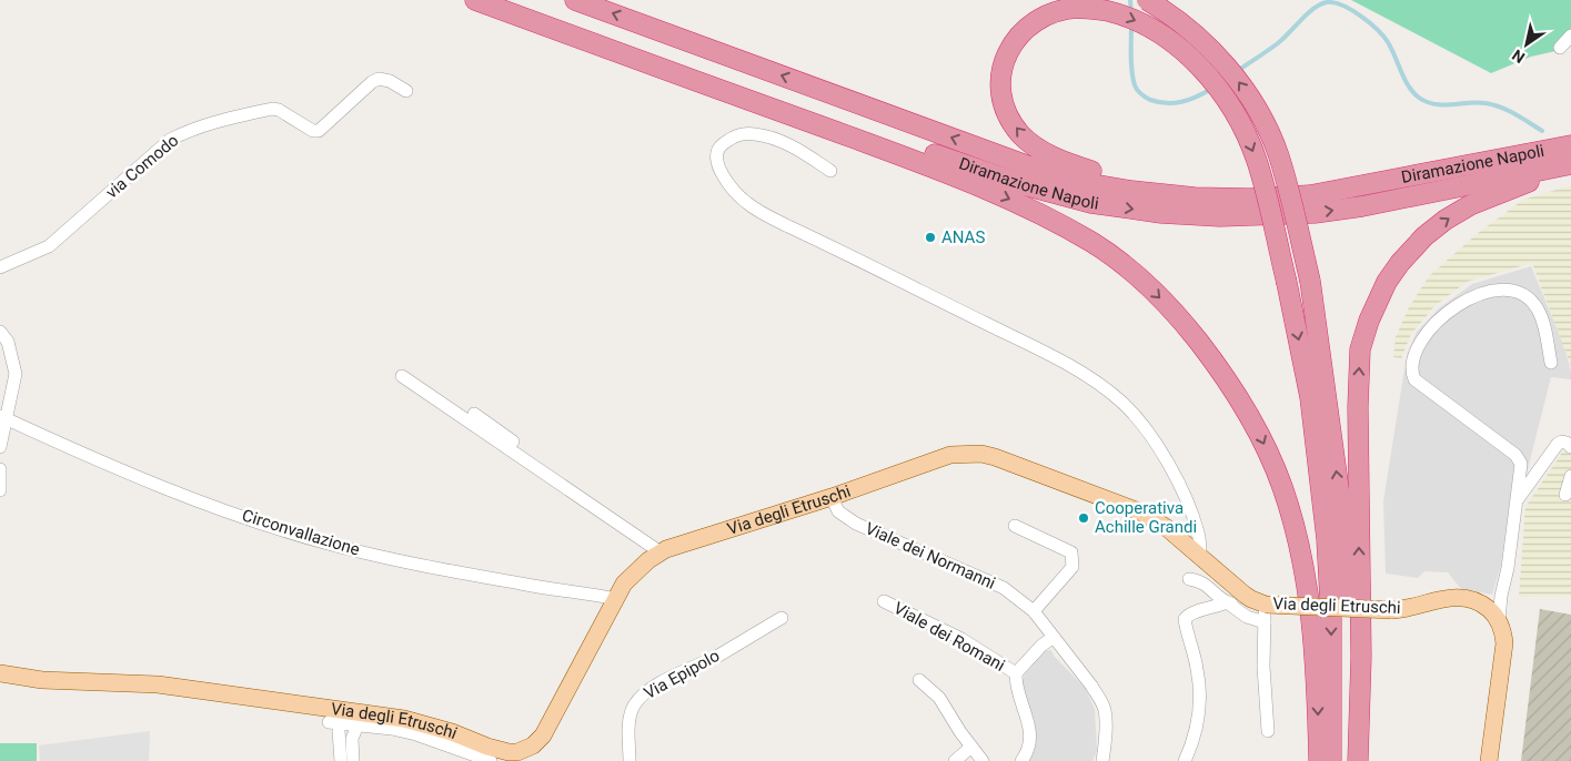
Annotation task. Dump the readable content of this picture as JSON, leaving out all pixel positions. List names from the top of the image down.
{
  "streets": {
    "highway": ["Diramazione Napoli"],
    "main road": ["Via degli Etruschi"],
    "street": [
      "via Comodo",
      "Circonvallazione",
      "Viale dei Normanni",
      "Viale dei Romani",
      "Via Epipolo"
    ]
  },
  "crossings": [
    ["Via degli Etruschi", "Circonvallazione"],
    ["Via degli Etruschi", "Viale dei Normanni"],
    ["Viale dei Normanni", "Viale dei Romani"]
  ],
  "places": ["ANAS", "Cooperativa Achille Grandi"],
  "north": "bottom left"
}
